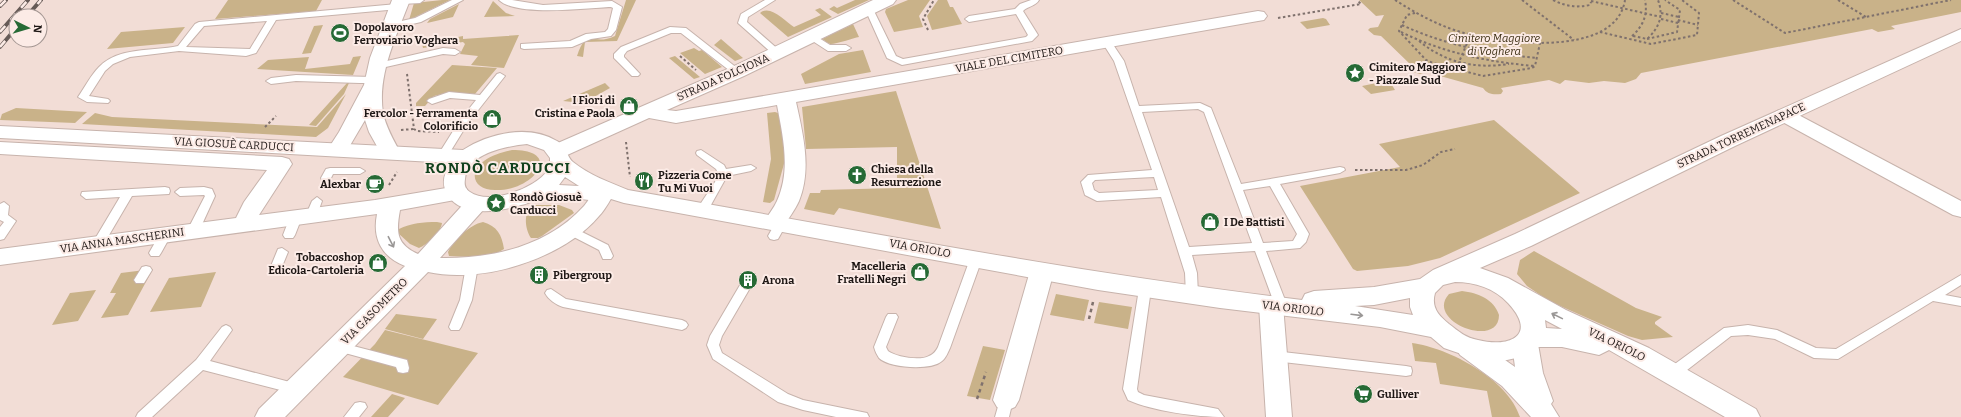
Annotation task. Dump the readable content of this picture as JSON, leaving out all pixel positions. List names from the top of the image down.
{
  "streets": {
    "street": [
      "VIALE DEL CIMITERO",
      "STRADA FOLCIONA",
      "STRADA TORREMENAPACE",
      "VIA GIOSUÈ CARDUCCI",
      "VIA ANNA MASCHERINI",
      "VIA ORIOLO",
      "VIA GASOMETRO"
    ]
  },
  "crossings": [
    ["VIALE DEL CIMITERO", "STRADA FOLCIONA"],
    ["STRADA FOLCIONA", "VIA ORIOLO"],
    ["STRADA TORREMENAPACE", "VIA ORIOLO"],
    ["VIA GIOSUÈ CARDUCCI", "VIA ANNA MASCHERINI"],
    ["VIA ANNA MASCHERINI", "VIA GASOMETRO"]
  ],
  "districts": ["RONDÒ CARDUCCI"],
  "parks": ["Cimitero Maggiore di Voghera"],
  "places": {
    "sports": ["Dopolavoro Ferroviario Voghera"],
    "place": ["Cimitero Maggiore - Piazzale Sud", "Rondò Giosuè Carducci"],
    "shop": [
      "I Fiori di Cristina e Paola",
      "Fercolor - Ferramenta Colorificio",
      "I De Battisti",
      "Tobaccoshop Edicola-Cartoleria",
      "Macelleria Fratelli Negri"
    ],
    "church": ["Chiesa della Resurrezione"],
    "restaurant": ["Pizzeria Come Tu Mi Vuoi"],
    "cafe": ["Alexbar"],
    "building": ["Pibergroup", "Arona"],
    "supermarket": ["Gulliver"]
  },
  "north": "right"
}
